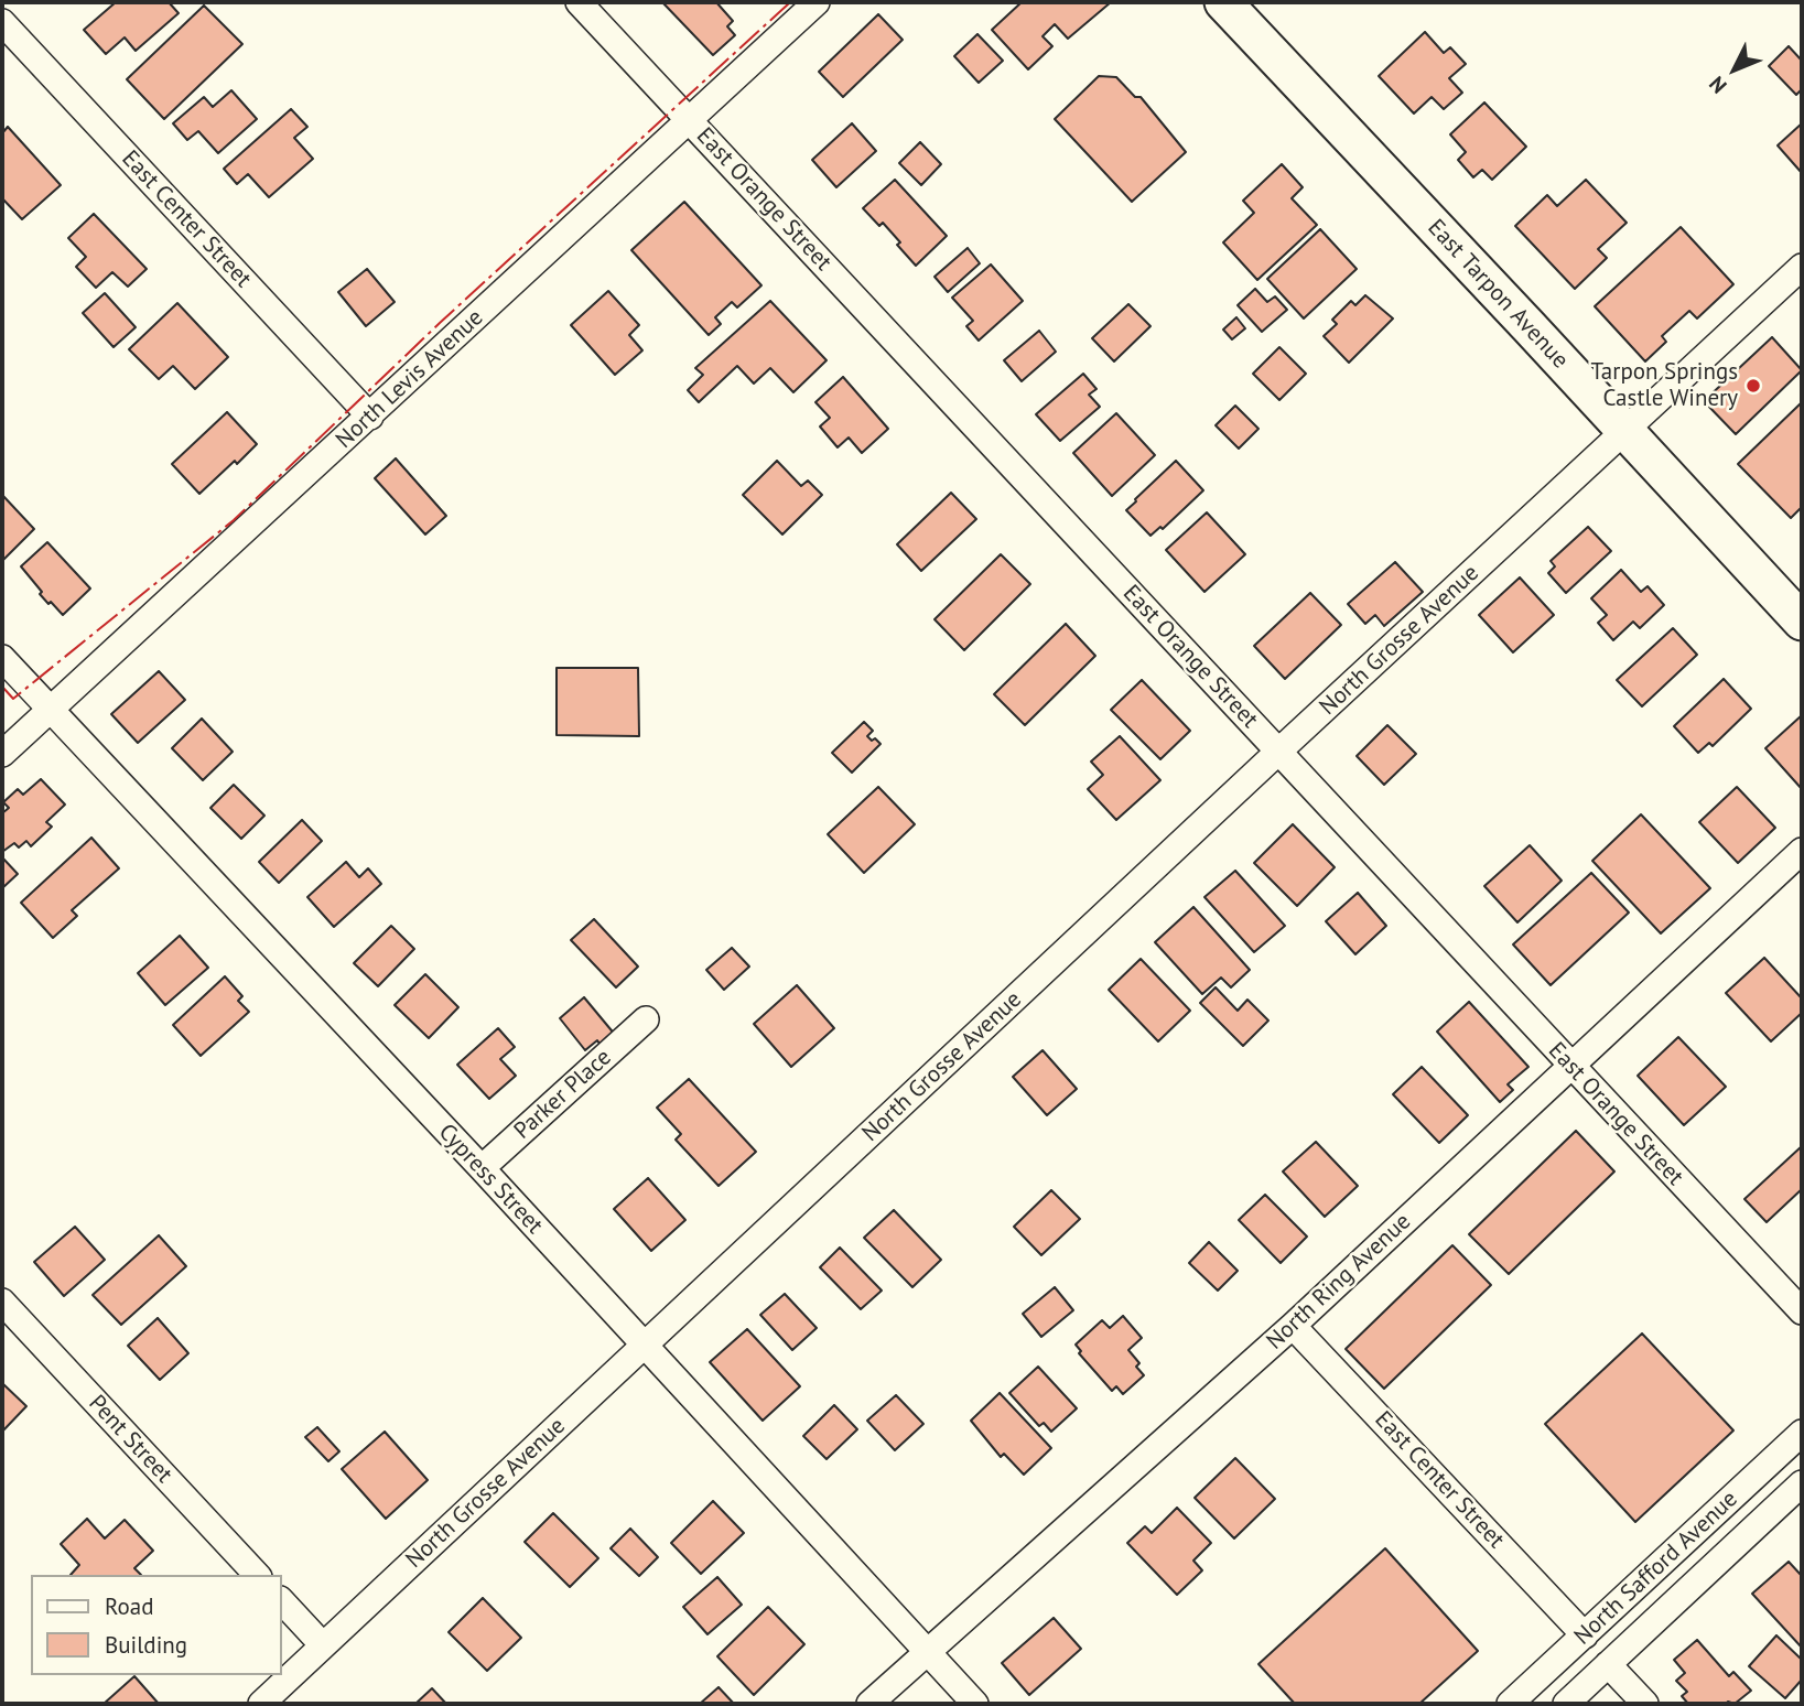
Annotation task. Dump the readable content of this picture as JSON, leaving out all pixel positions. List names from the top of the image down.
{
  "streets": {
    "main road": ["East Tarpon Avenue"],
    "street": [
      "East Orange Street",
      "East Center Street",
      "North Levis Avenue",
      "North Grosse Avenue",
      "Parker Place",
      "Cypress Street",
      "North Ring Avenue",
      "Pent Street",
      "North Safford Avenue"
    ]
  },
  "crossings": [
    ["East Orange Street", "North Levis Avenue"],
    ["East Orange Street", "North Grosse Avenue"],
    ["East Orange Street", "North Ring Avenue"],
    ["East Center Street", "North Levis Avenue"],
    ["East Center Street", "North Ring Avenue"],
    ["East Center Street", "North Safford Avenue"],
    ["East Tarpon Avenue", "North Grosse Avenue"],
    ["North Levis Avenue", "Cypress Street"],
    ["North Grosse Avenue", "Cypress Street"],
    ["Parker Place", "Cypress Street"],
    ["Cypress Street", "North Ring Avenue"]
  ],
  "places": ["Tarpon Springs Castle Winery"],
  "legend": ["Road", "Building"],
  "north": "bottom left"
}
